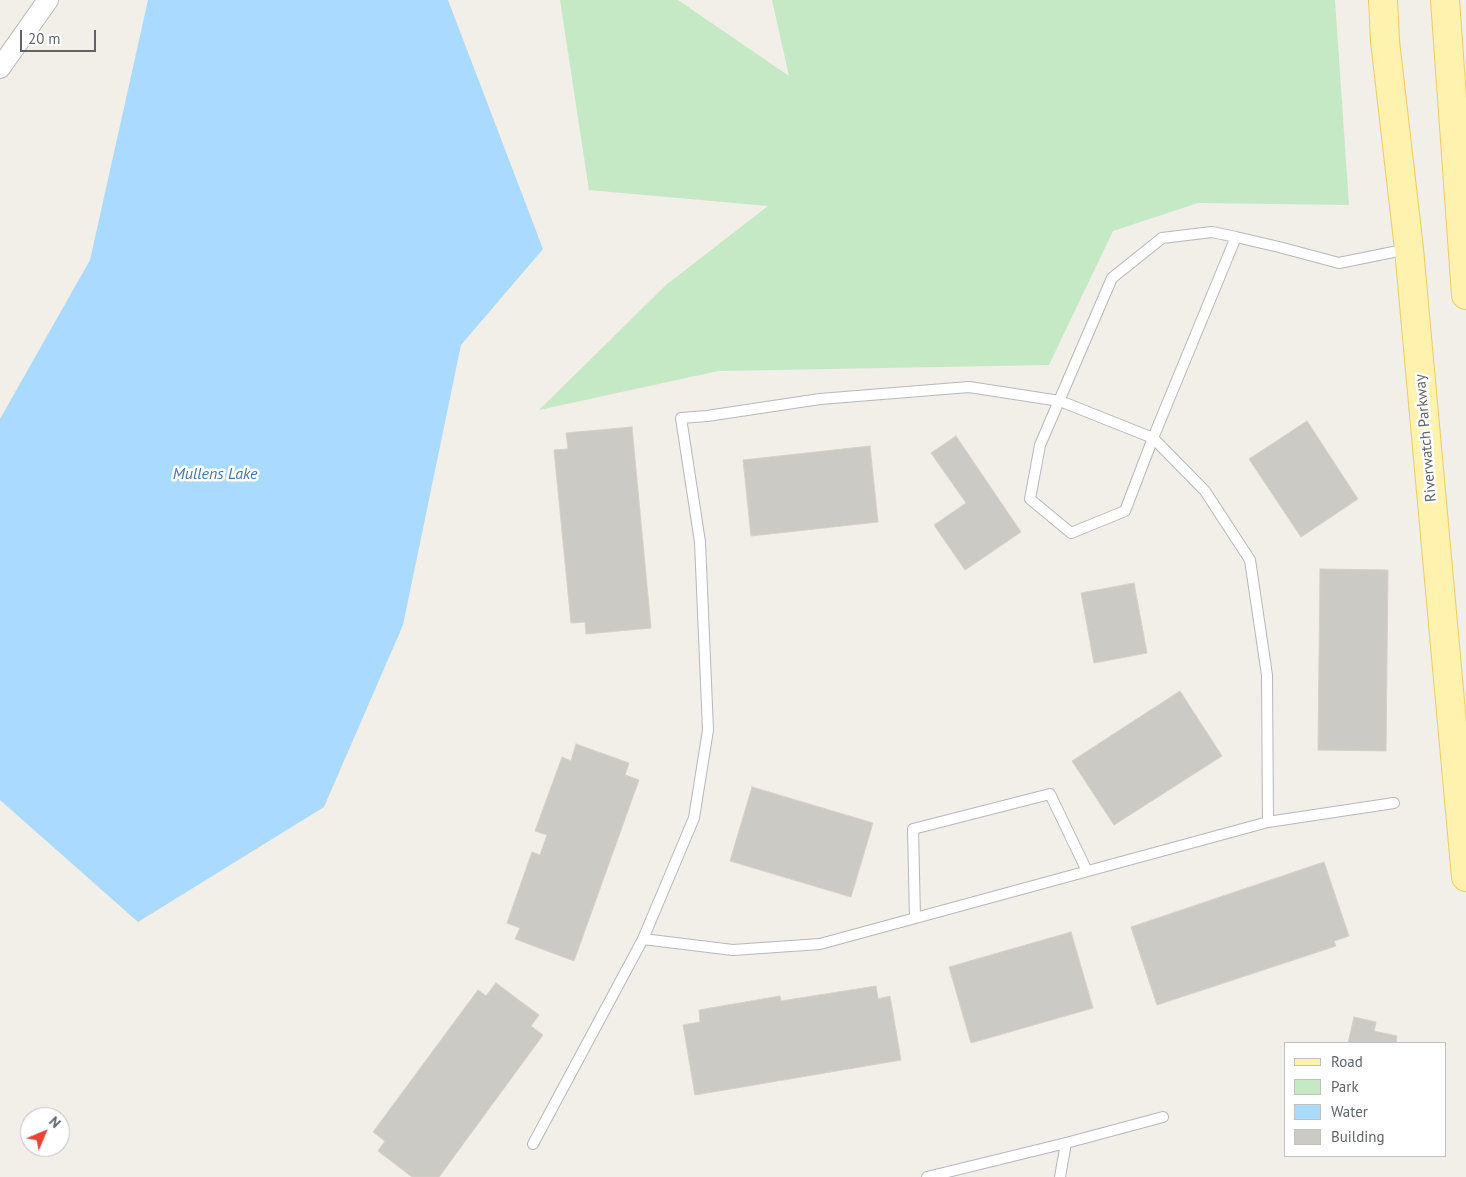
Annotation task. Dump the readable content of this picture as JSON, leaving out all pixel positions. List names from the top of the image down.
{
  "streets": {
    "main road": ["Riverwatch Parkway"]
  },
  "water": ["Mullens Lake"],
  "legend": [
    "Road",
    "Park",
    "Water",
    "Building"
  ],
  "scale_bar": "20 m",
  "north": "top right"
}
